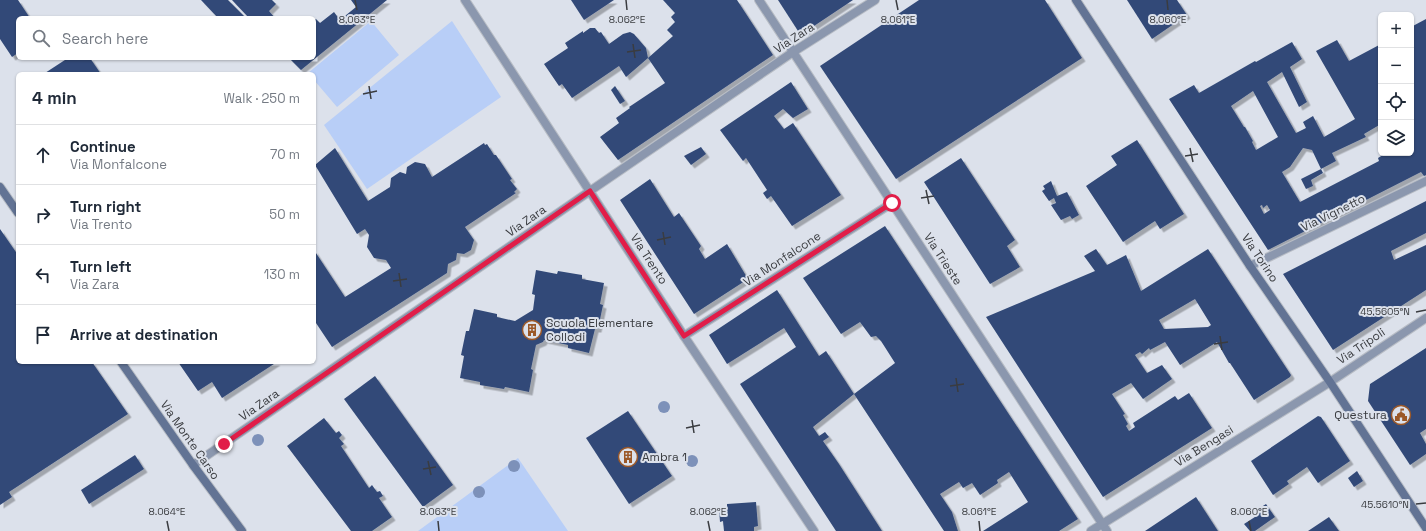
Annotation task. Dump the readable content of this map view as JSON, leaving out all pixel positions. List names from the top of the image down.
{
  "streets": {
    "street": [
      "Via Zara",
      "Via Vignetto",
      "Via Torino",
      "Via Trento",
      "Via Monfalcone",
      "Via Trieste",
      "Via Tripoli",
      "Via Monte Carso",
      "Via Bengasi"
    ]
  },
  "crossings": [
    ["Via Zara", "Via Trento"],
    ["Via Zara", "Via Trieste"],
    ["Via Zara", "Via Monte Carso"],
    ["Via Vignetto", "Via Torino"],
    ["Via Torino", "Via Tripoli"],
    ["Via Torino", "Via Bengasi"],
    ["Via Trento", "Via Monfalcone"],
    ["Via Monfalcone", "Via Trieste"],
    ["Via Trieste", "Via Bengasi"],
    ["Via Tripoli", "Via Bengasi"]
  ],
  "places": {
    "building": ["Scuola Elementare Collodi", "Ambra 1"],
    "public building": ["Questura"]
  },
  "page": {
    "map_buttons": ["+", "−"],
    "search": "Search here",
    "heading": ["4 min", "Walk · 250 m"],
    "list": [
      ["Continue", "Via Monfalcone", "70 m"],
      ["Turn right", "Via Trento", "50 m"],
      ["Turn left", "Via Zara", "130 m"],
      "Arrive at destination"
    ]
  },
  "coordinates": [
    "8.063°E",
    "8.061°E",
    "8.060°E",
    "8.062°E",
    "45.5605°N",
    "45.5610°N",
    "8.064°E"
  ]
}
